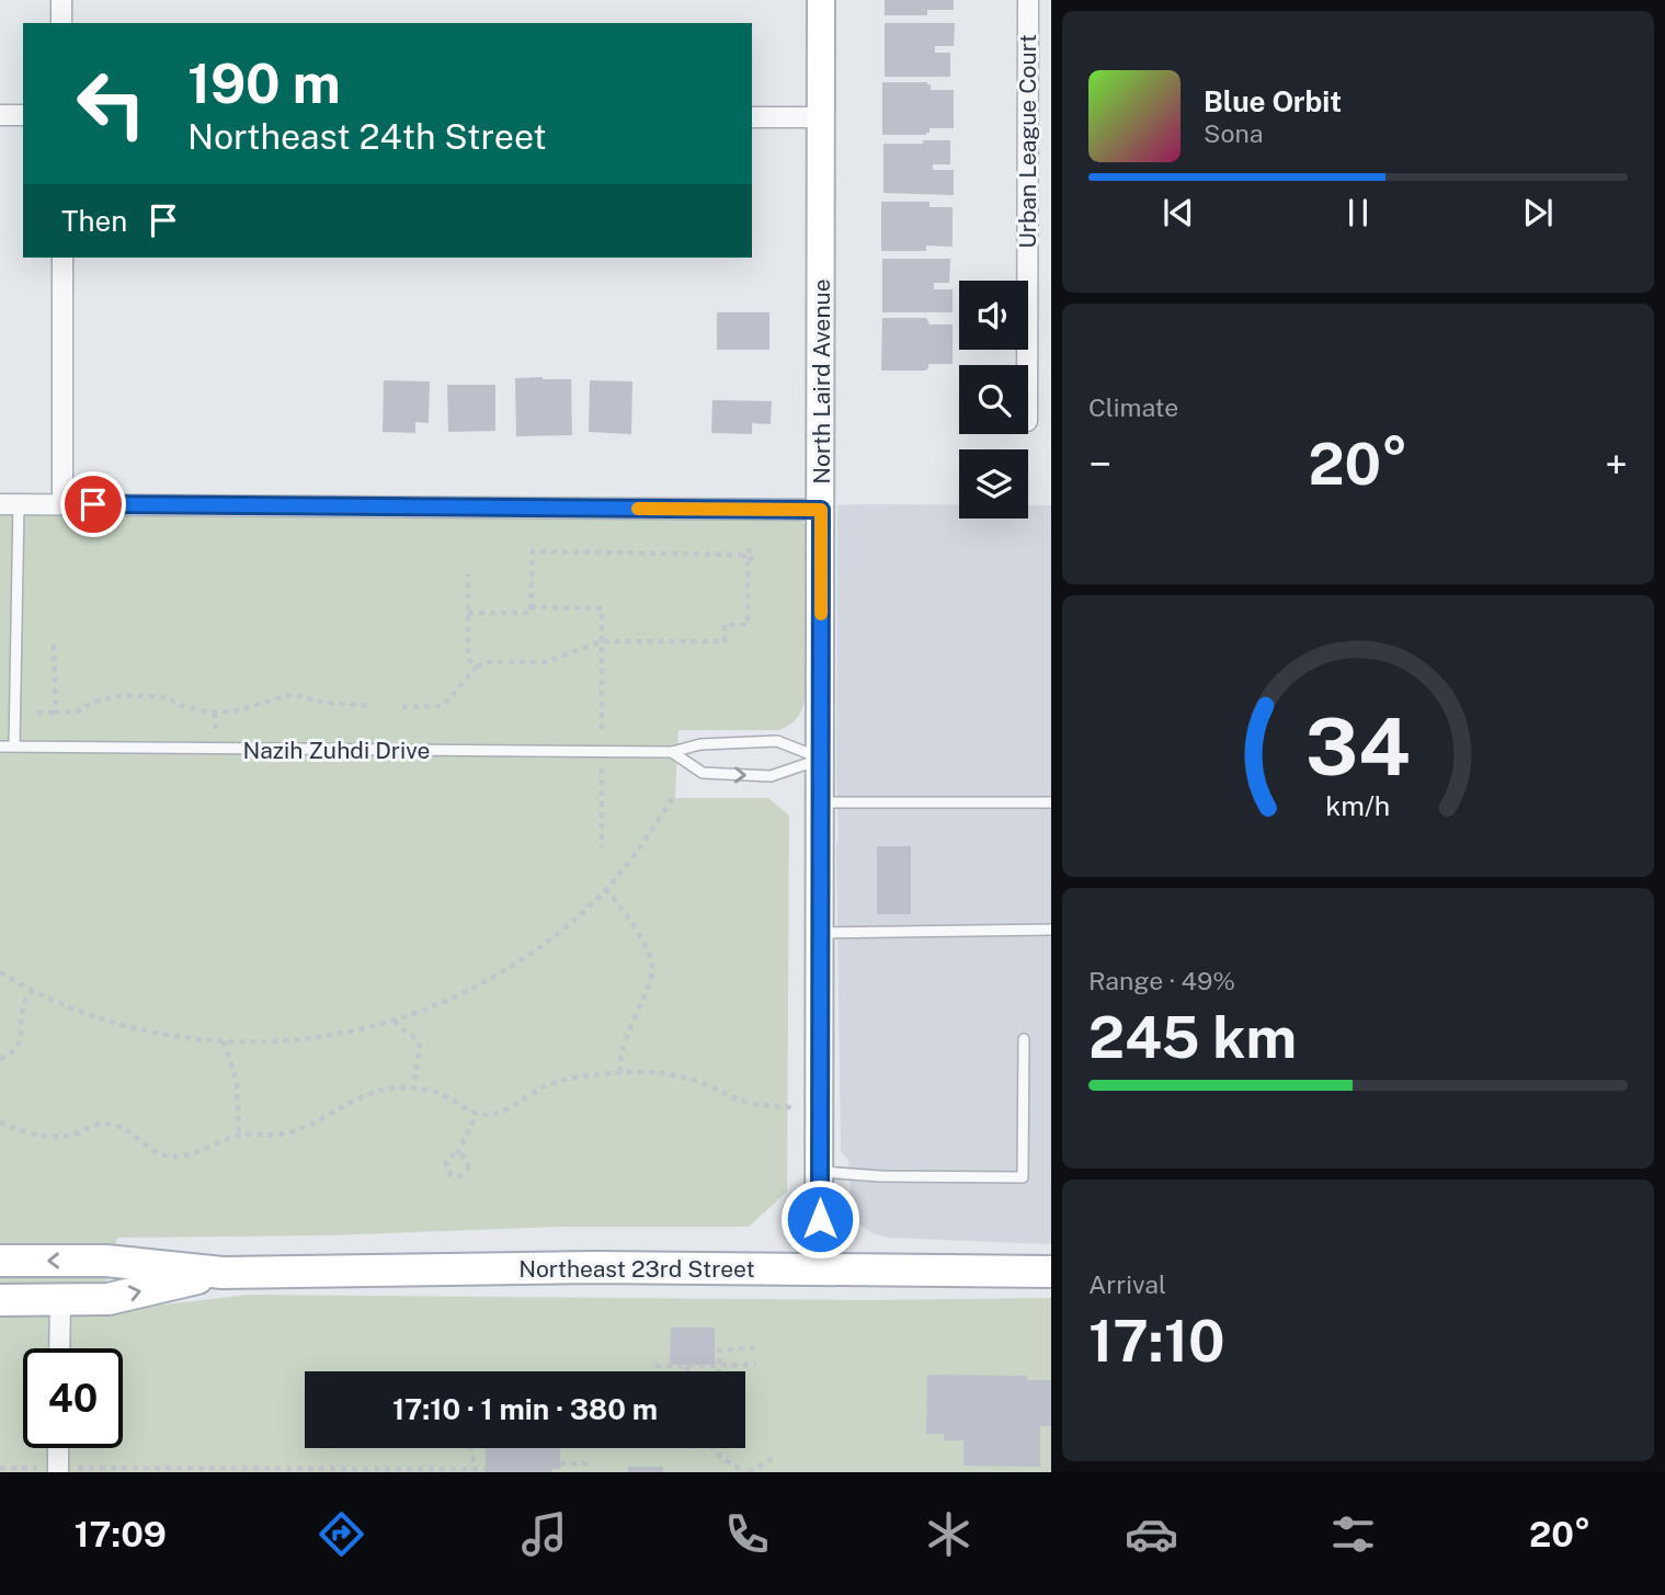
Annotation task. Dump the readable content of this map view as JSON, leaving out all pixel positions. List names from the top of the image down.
{
  "streets": {
    "main road": ["Northeast 23rd Street"],
    "street": ["Urban League Court", "North Laird Avenue"],
    "lane": ["Nazih Zuhdi Drive"]
  },
  "crossings": [
    ["North Laird Avenue", "Nazih Zuhdi Drive"],
    ["North Laird Avenue", "Northeast 23rd Street"]
  ],
  "page": {
    "turn": ["190 m", "Northeast 24th Street"],
    "song": ["Blue Orbit", "Sona"],
    "then": "Then",
    "tile": [
      "Climate",
      ["Range · 49%", "245 km"],
      ["Arrival", "17:10"]
    ],
    "heat": ["−", "20°", "+"],
    "limit": "40",
    "trip": "17:10 · 1 min · 380 m",
    "tabs": ["17:09", "20°"],
    "gauge": ["34", "km/h"]
  }
}
